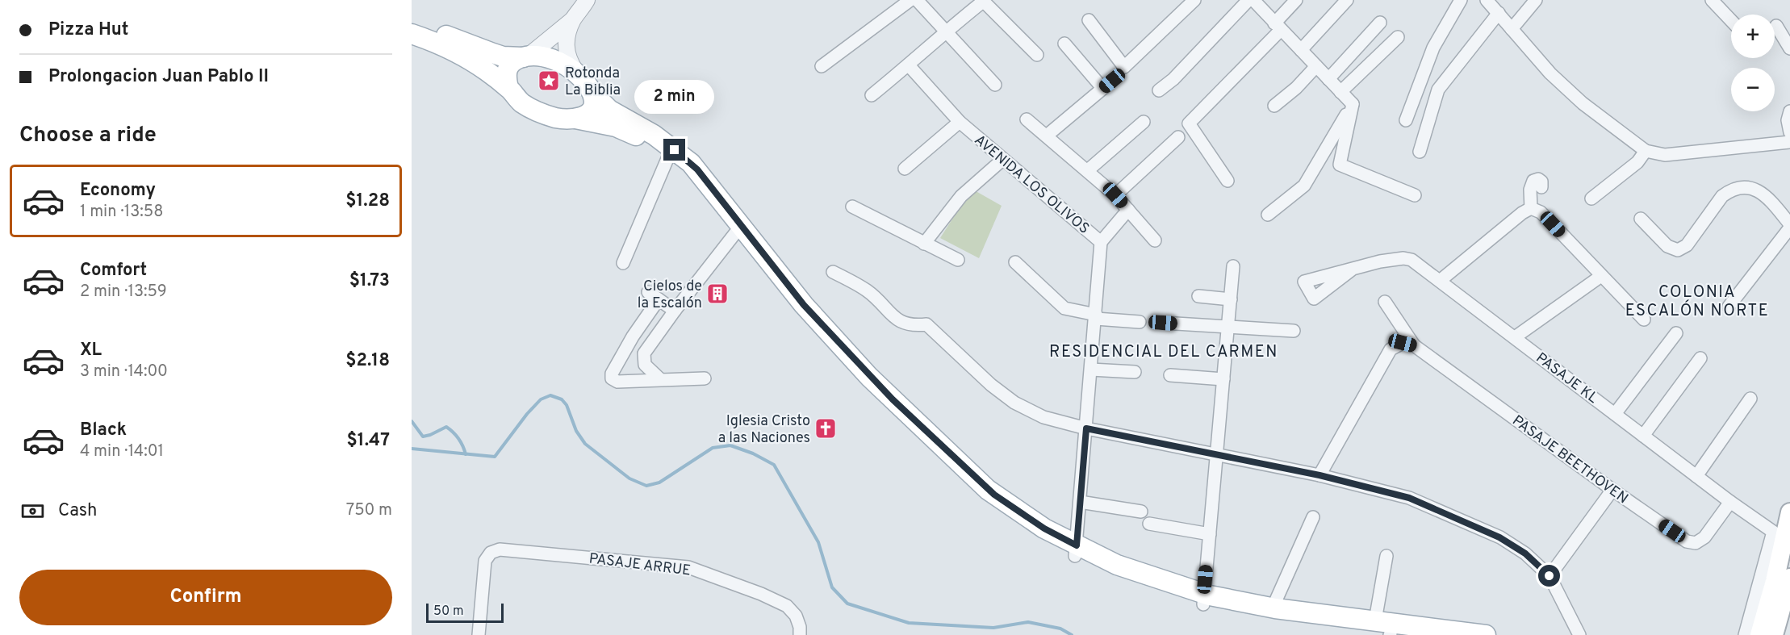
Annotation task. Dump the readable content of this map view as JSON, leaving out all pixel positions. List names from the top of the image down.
{
  "streets": {
    "street": [
      "AVENIDA LOS OLIVOS",
      "PASAJE KL",
      "PASAJE BEETHOVEN",
      "PASAJE ARRUE"
    ]
  },
  "crossings": [
    ["PASAJE KL", "PASAJE BEETHOVEN"]
  ],
  "districts": ["COLONIA ESCALÓN NORTE", "RESIDENCIAL DEL CARMEN"],
  "places": {
    "place": ["Rotonda La Biblia"],
    "building": ["Cielos de la Escalón"],
    "church": ["Iglesia Cristo a las Naciones"]
  },
  "scale_bar": "50 m",
  "page": {
    "banner": ["Pizza Hut", "Prolongacion Juan Pablo II"],
    "map_buttons": ["+", "−"],
    "bubble": "2 min",
    "heading": "Choose a ride",
    "list": [
      {
        "name": "Economy",
        "note": "1 min · 13:58",
        "value": "$1.28"
      },
      {
        "name": "Comfort",
        "note": "2 min · 13:59",
        "value": "$1.73"
      },
      {
        "name": "XL",
        "note": "3 min · 14:00",
        "value": "$2.18"
      },
      {
        "name": "Black",
        "note": "4 min · 14:01",
        "value": "$1.47"
      }
    ],
    "pay": ["Cash", "750 m"],
    "buttons": "Confirm",
    "scale": "50 m"
  }
}
